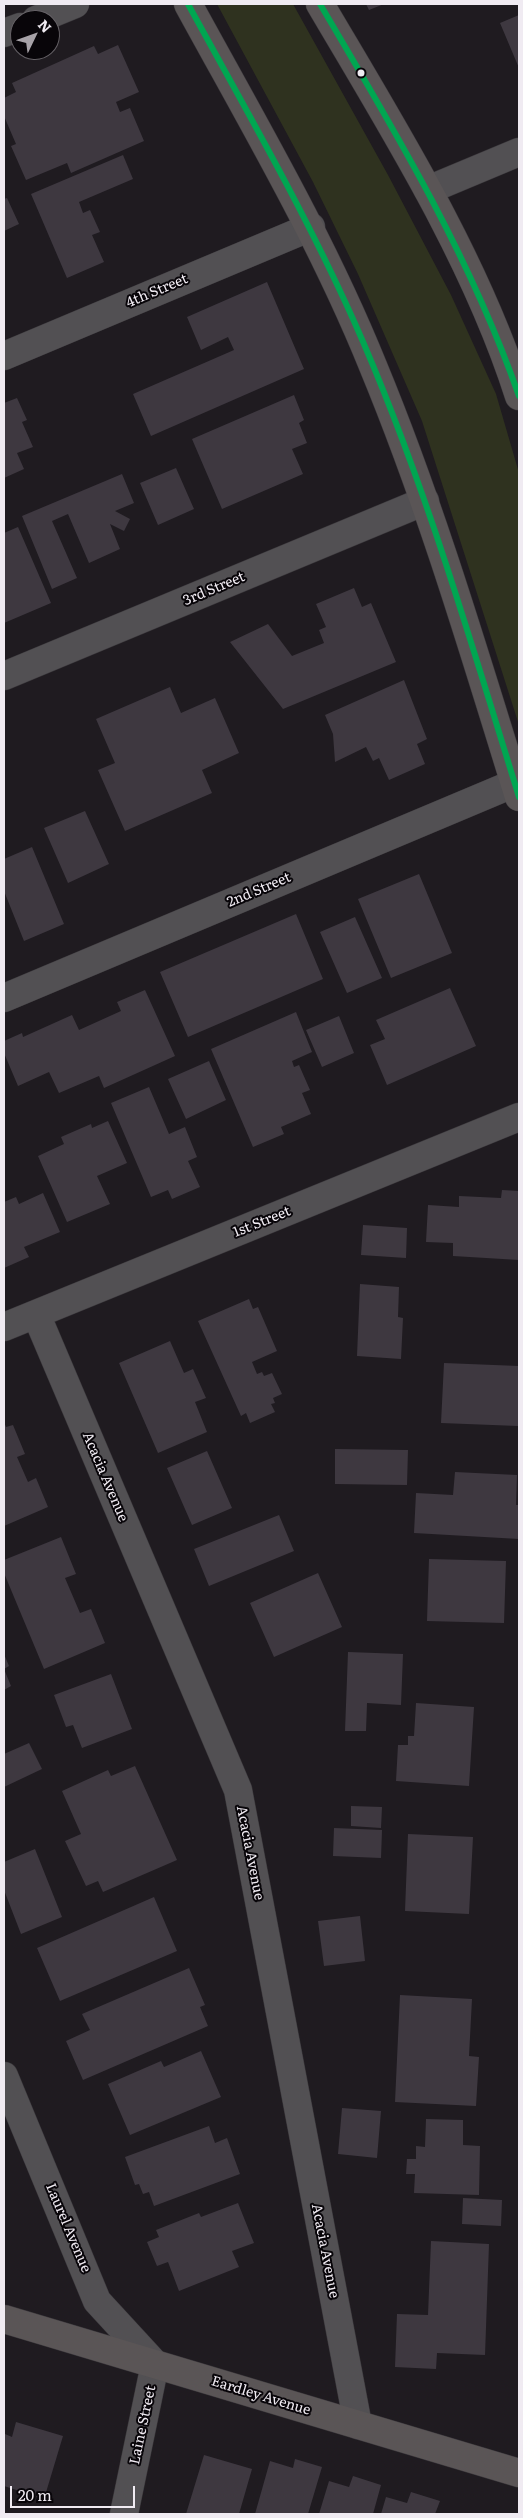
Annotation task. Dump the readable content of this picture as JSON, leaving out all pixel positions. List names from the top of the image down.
{
  "streets": {
    "main road": ["Eardley Avenue"],
    "street": [
      "4th Street",
      "3rd Street",
      "2nd Street",
      "1st Street",
      "Acacia Avenue",
      "Laurel Avenue",
      "Laine Street"
    ]
  },
  "crossings": [
    ["1st Street", "Acacia Avenue"],
    ["Acacia Avenue", "Eardley Avenue"],
    ["Laurel Avenue", "Eardley Avenue"],
    ["Laurel Avenue", "Laine Street"],
    ["Eardley Avenue", "Laine Street"]
  ],
  "scale_bar": "20 m",
  "north": "top right"
}
